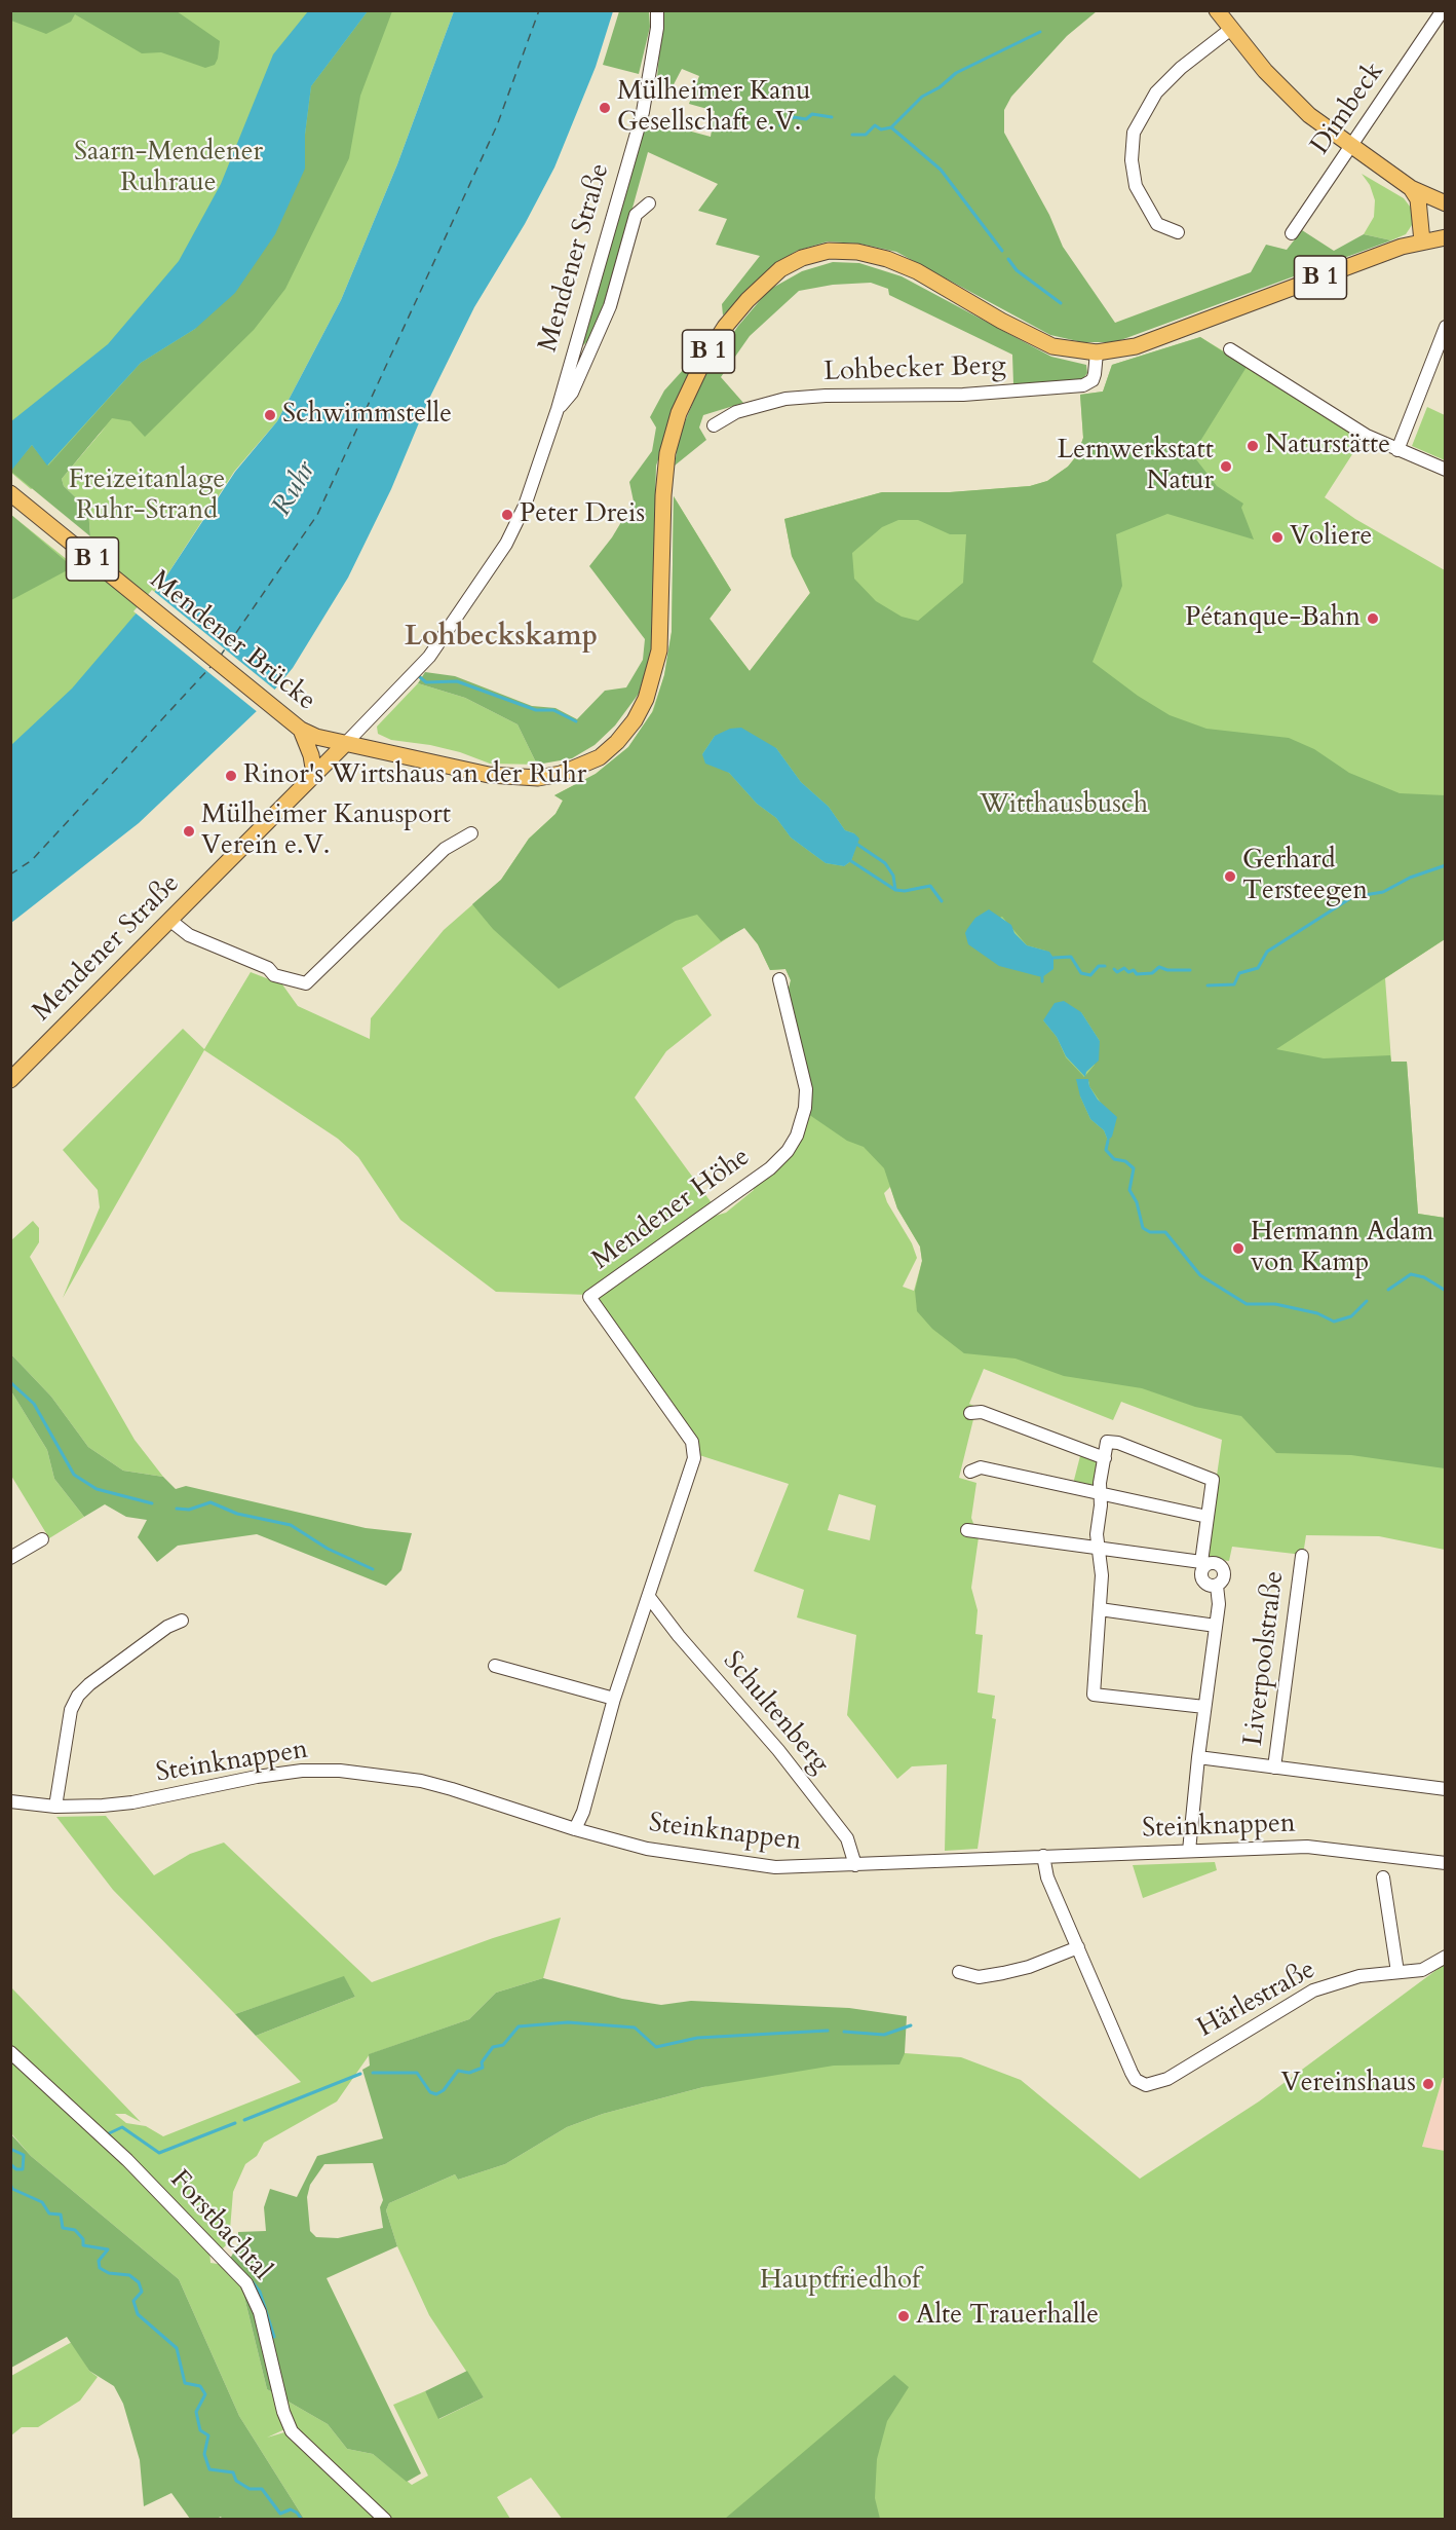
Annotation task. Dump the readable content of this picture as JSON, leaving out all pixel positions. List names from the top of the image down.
{
  "streets": {
    "main road": ["Mendener Straße", "B 1", "Mendener Brücke"],
    "street": [
      "Dimbeck",
      "Lohbecker Berg",
      "Mendener Höhe",
      "Liverpoolstraße",
      "Schultenberg",
      "Steinknappen",
      "Härlestraße",
      "Forstbachtal"
    ]
  },
  "crossings": [
    ["Mendener Straße", "B 1"],
    ["Mendener Straße", "Mendener Brücke"],
    ["B 1", "Lohbecker Berg"],
    ["B 1", "Mendener Brücke"],
    ["Mendener Höhe", "Schultenberg"],
    ["Mendener Höhe", "Steinknappen"],
    ["Schultenberg", "Steinknappen"]
  ],
  "districts": ["Lohbeckskamp"],
  "water": ["Ruhr"],
  "parks": [
    "Saarn-Mendener Ruhraue",
    "Freizeitanlage Ruhr-Strand",
    "Witthausbusch",
    "Hauptfriedhof"
  ],
  "places": [
    "Mülheimer Kanu Gesellschaft e.V.",
    "Schwimmstelle",
    "Naturstätte",
    "Lernwerkstatt Natur",
    "Peter Dreis",
    "Voliere",
    "Pétanque-Bahn",
    "Rinor's Wirtshaus an der Ruhr",
    "Mülheimer Kanusport Verein e.V.",
    "Gerhard Tersteegen",
    "Hermann Adam von Kamp",
    "Vereinshaus",
    "Alte Trauerhalle"
  ]
}
